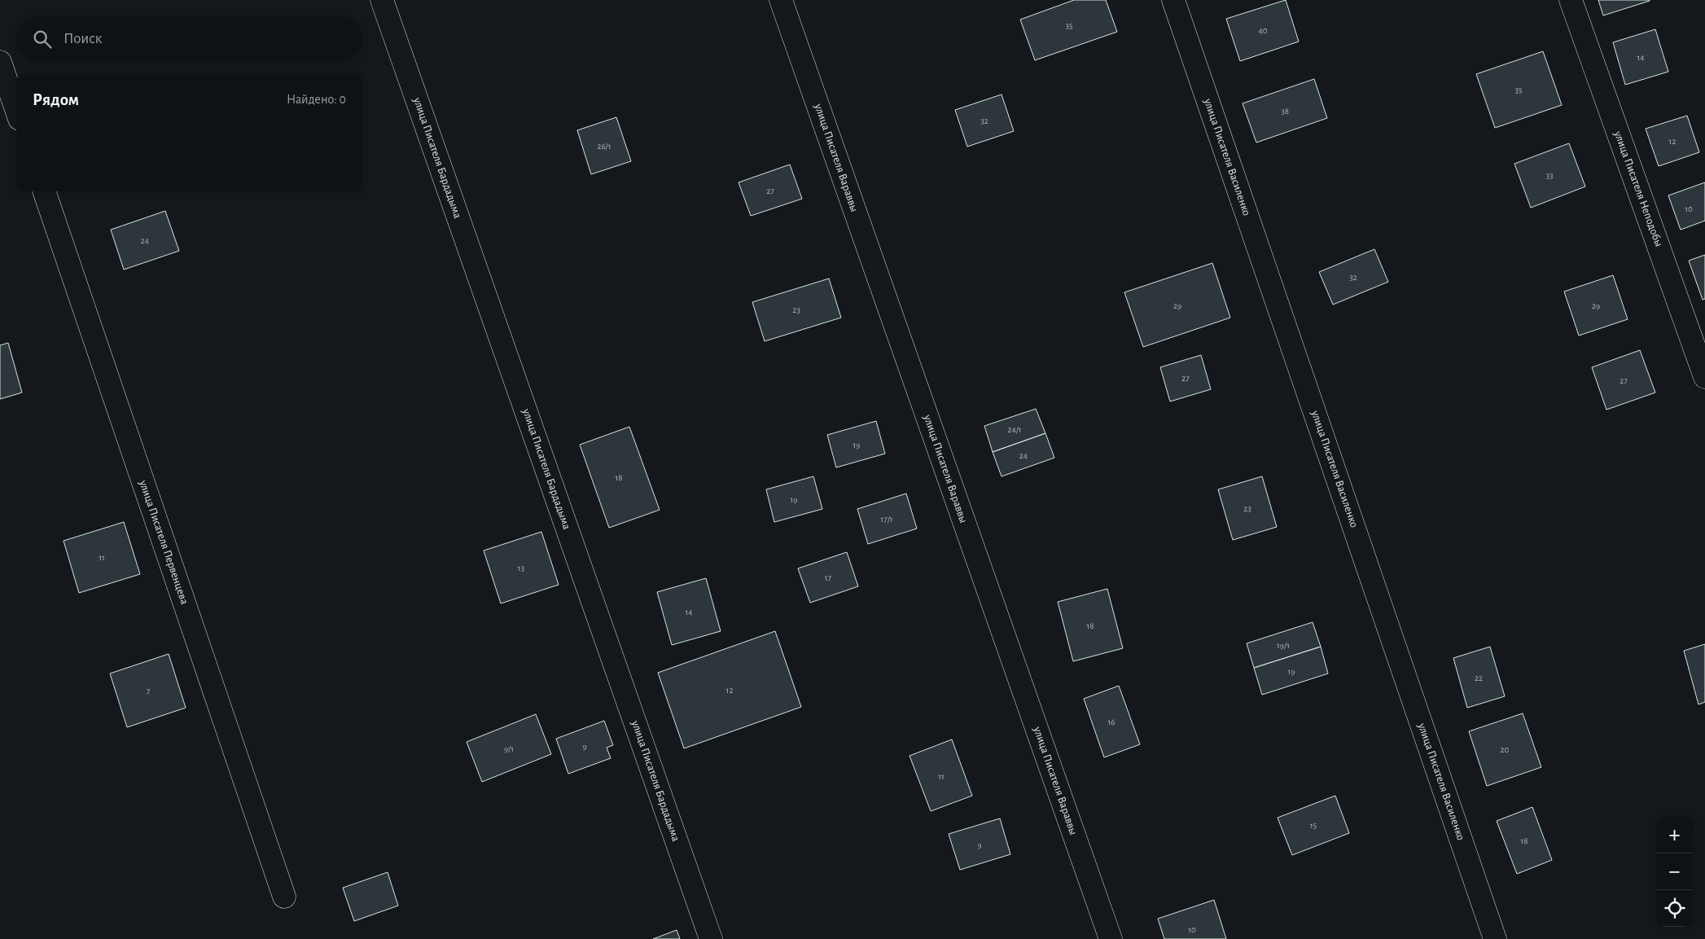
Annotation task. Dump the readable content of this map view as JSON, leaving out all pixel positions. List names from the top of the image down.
{
  "streets": {
    "street": [
      "улица Писателя Василенко",
      "улица Писателя Бардадыма",
      "улица Писателя Вараввы",
      "улица Писателя Неподобы",
      "улица Писателя Первенцева"
    ]
  },
  "house_numbers": [
    "35",
    "40",
    "14",
    "35",
    "38",
    "32",
    "12",
    "26/1",
    "33",
    "27",
    "10",
    "24",
    "32",
    "29",
    "29",
    "23",
    "27",
    "27",
    "24/1",
    "19",
    "24",
    "18",
    "19",
    "23",
    "17/1",
    "11",
    "13",
    "17",
    "14",
    "18",
    "19/1",
    "19",
    "22",
    "12",
    "7",
    "16",
    "9",
    "9/1",
    "20",
    "11",
    "15",
    "18",
    "9",
    "10"
  ],
  "page": {
    "search": "Поиск",
    "heading": ["Рядом", "Найдено: 0"],
    "map_buttons": ["+", "−"]
  }
}
